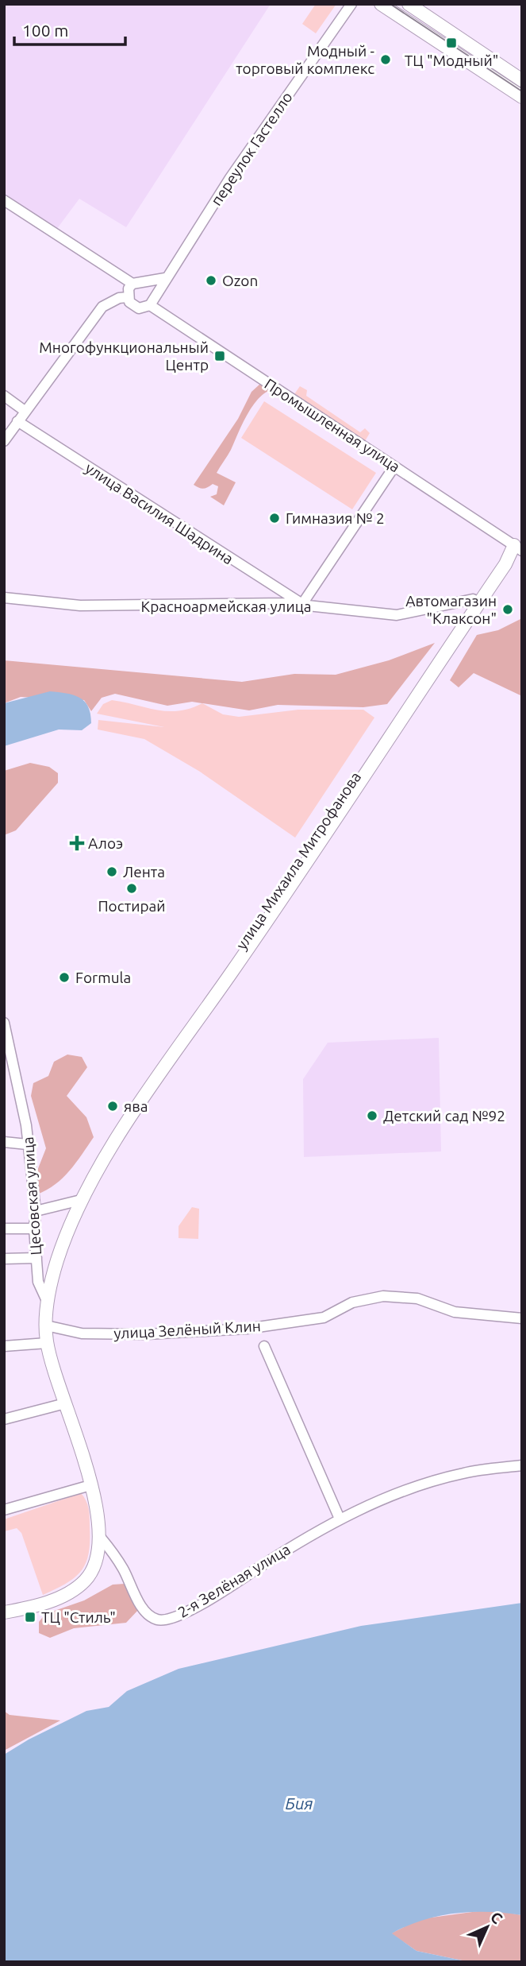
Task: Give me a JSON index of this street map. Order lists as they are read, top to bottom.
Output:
{
  "streets": {
    "main road": ["улица Михаила Митрофанова"],
    "street": [
      "переулок Гастелло",
      "Промышленная улица",
      "улица Василия Шадрина",
      "Красноармейская улица",
      "Цесовская улица",
      "улица Зелёный Клин",
      "2-я Зелёная улица"
    ]
  },
  "crossings": [
    ["переулок Гастелло", "Промышленная улица"],
    ["Промышленная улица", "улица Михаила Митрофанова"],
    ["улица Василия Шадрина", "Красноармейская улица"],
    ["Красноармейская улица", "улица Михаила Митрофанова"],
    ["улица Михаила Митрофанова", "Цесовская улица"],
    ["улица Михаила Митрофанова", "улица Зелёный Клин"],
    ["улица Михаила Митрофанова", "2-я Зелёная улица"]
  ],
  "water": ["Бия"],
  "places": {
    "transit": ["ТЦ \"Модный\"", "Многофункциональный Центр", "ТЦ \"Стиль\""],
    "other": [
      "Модный - торговый комплекс",
      "Ozon",
      "Гимназия № 2",
      "Автомагазин \"Клаксон\"",
      "Лента",
      "Постирай",
      "Formula",
      "ява",
      "Детский сад №92"
    ],
    "health": ["Алоэ"]
  },
  "scale_bar": "100 m",
  "north": "top right"
}
